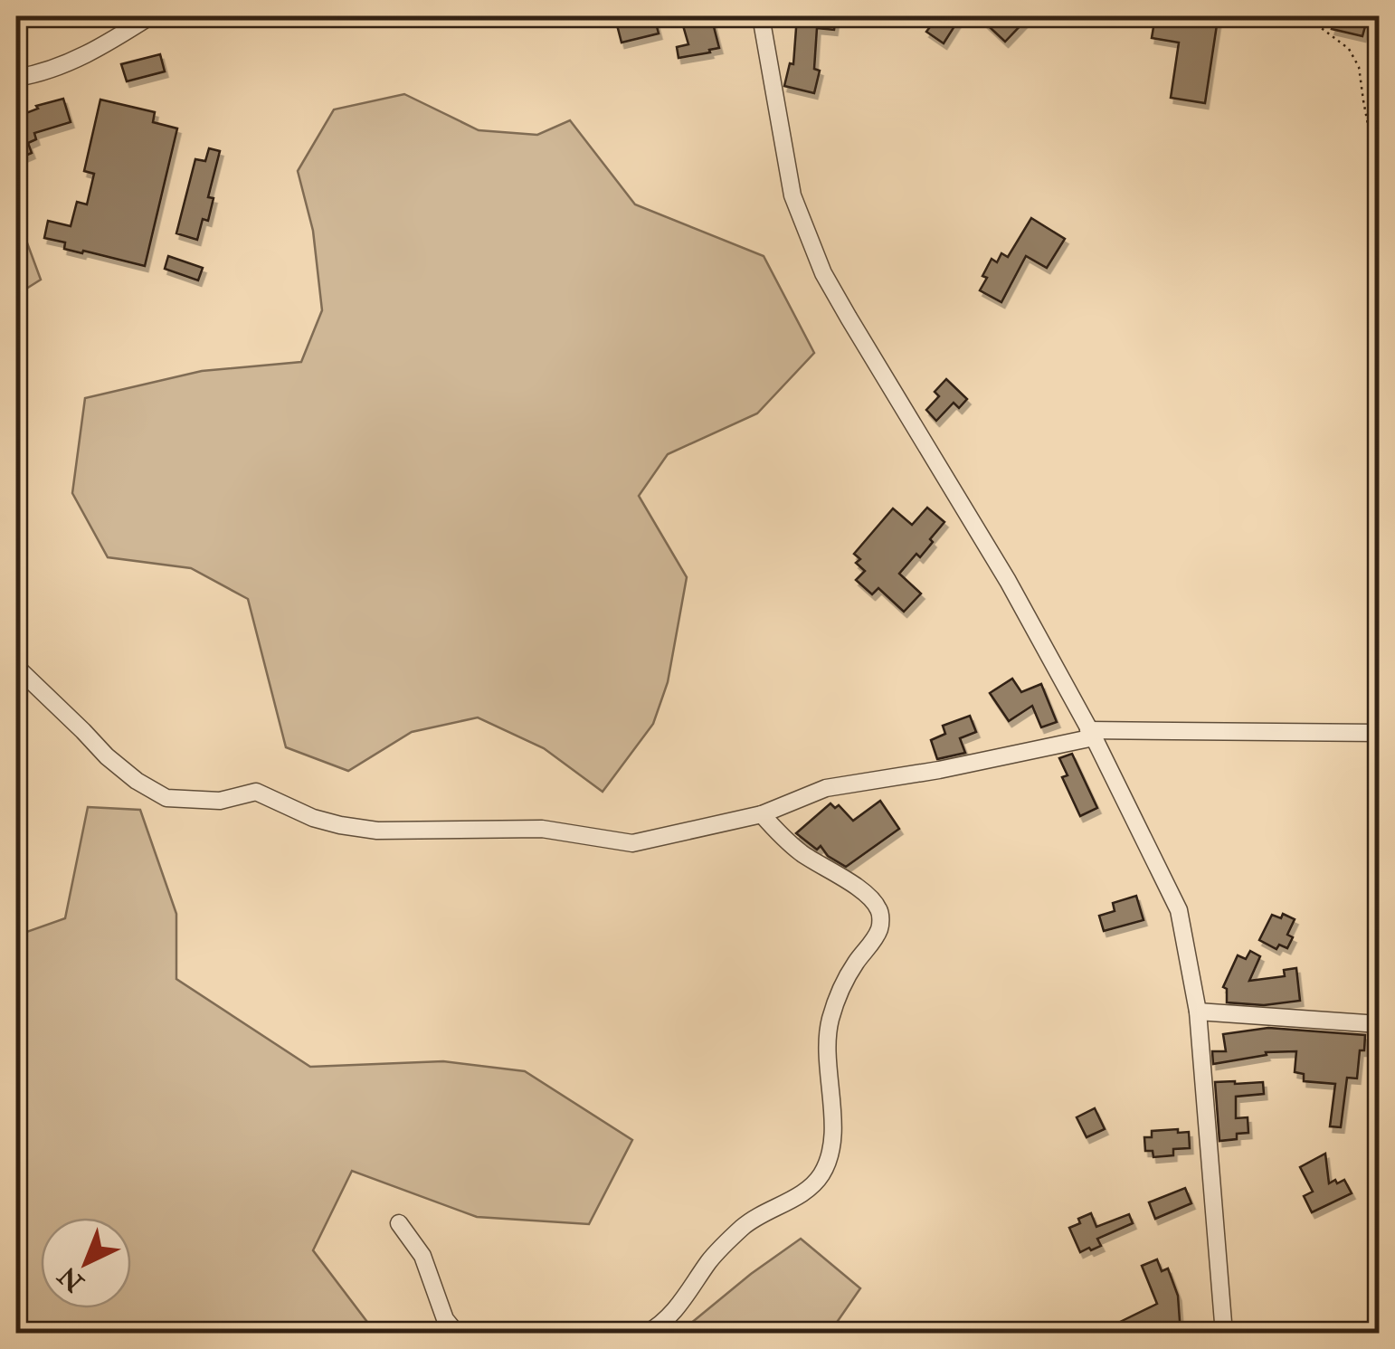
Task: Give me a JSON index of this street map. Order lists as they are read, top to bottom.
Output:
{
  "north": "bottom left"
}
